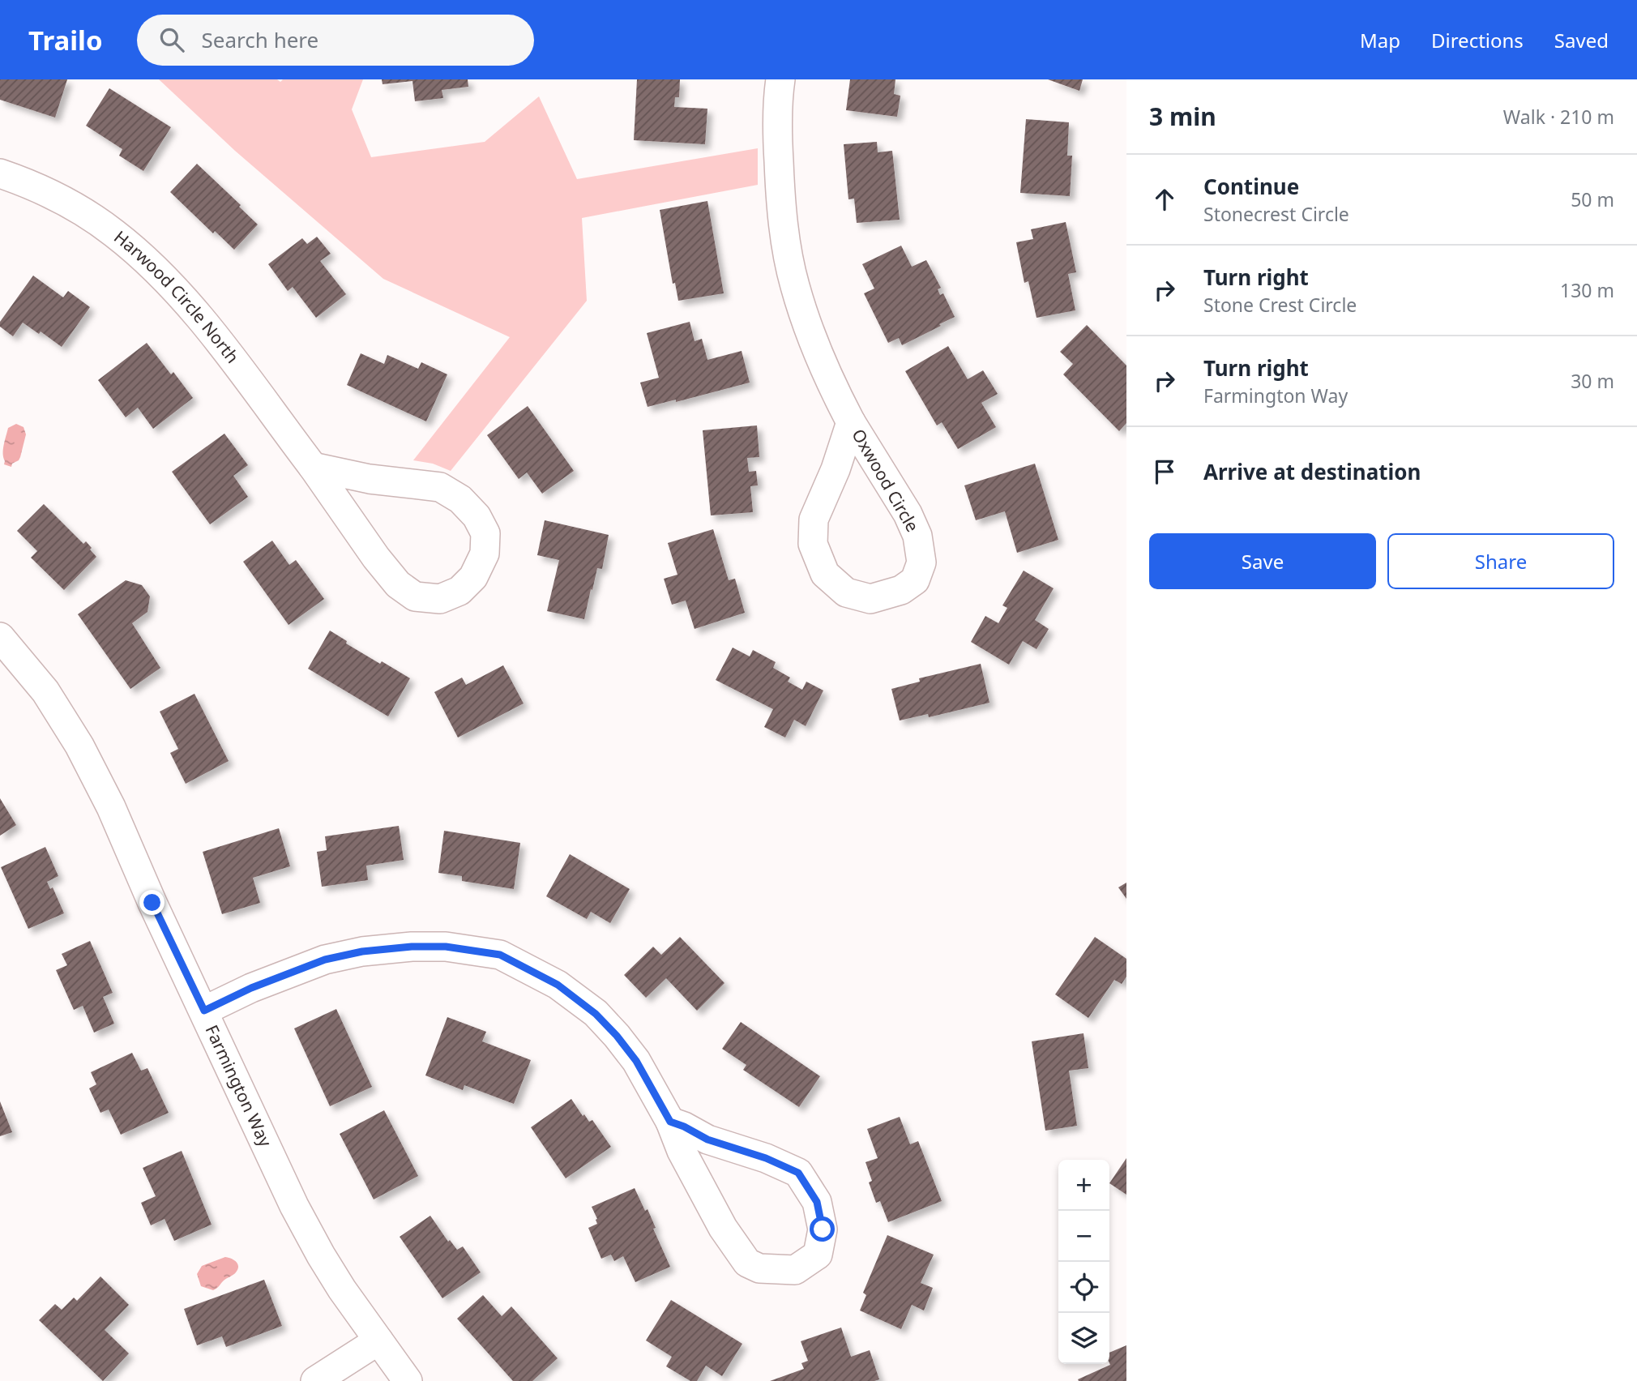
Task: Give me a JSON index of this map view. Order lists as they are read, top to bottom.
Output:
{
  "streets": {
    "street": ["Harwood Circle North", "Oxwood Circle", "Farmington Way"]
  },
  "page": {
    "header": "Trailo",
    "search": "Search here",
    "nav": ["Map", "Directions", "Saved"],
    "heading": ["3 min", "Walk · 210 m"],
    "list": [
      ["Continue", "Stonecrest Circle", "50 m"],
      ["Turn right", "Stone Crest Circle", "130 m"],
      ["Turn right", "Farmington Way", "30 m"],
      "Arrive at destination"
    ],
    "buttons": ["Save", "Share"],
    "map_buttons": ["+", "−"]
  }
}
